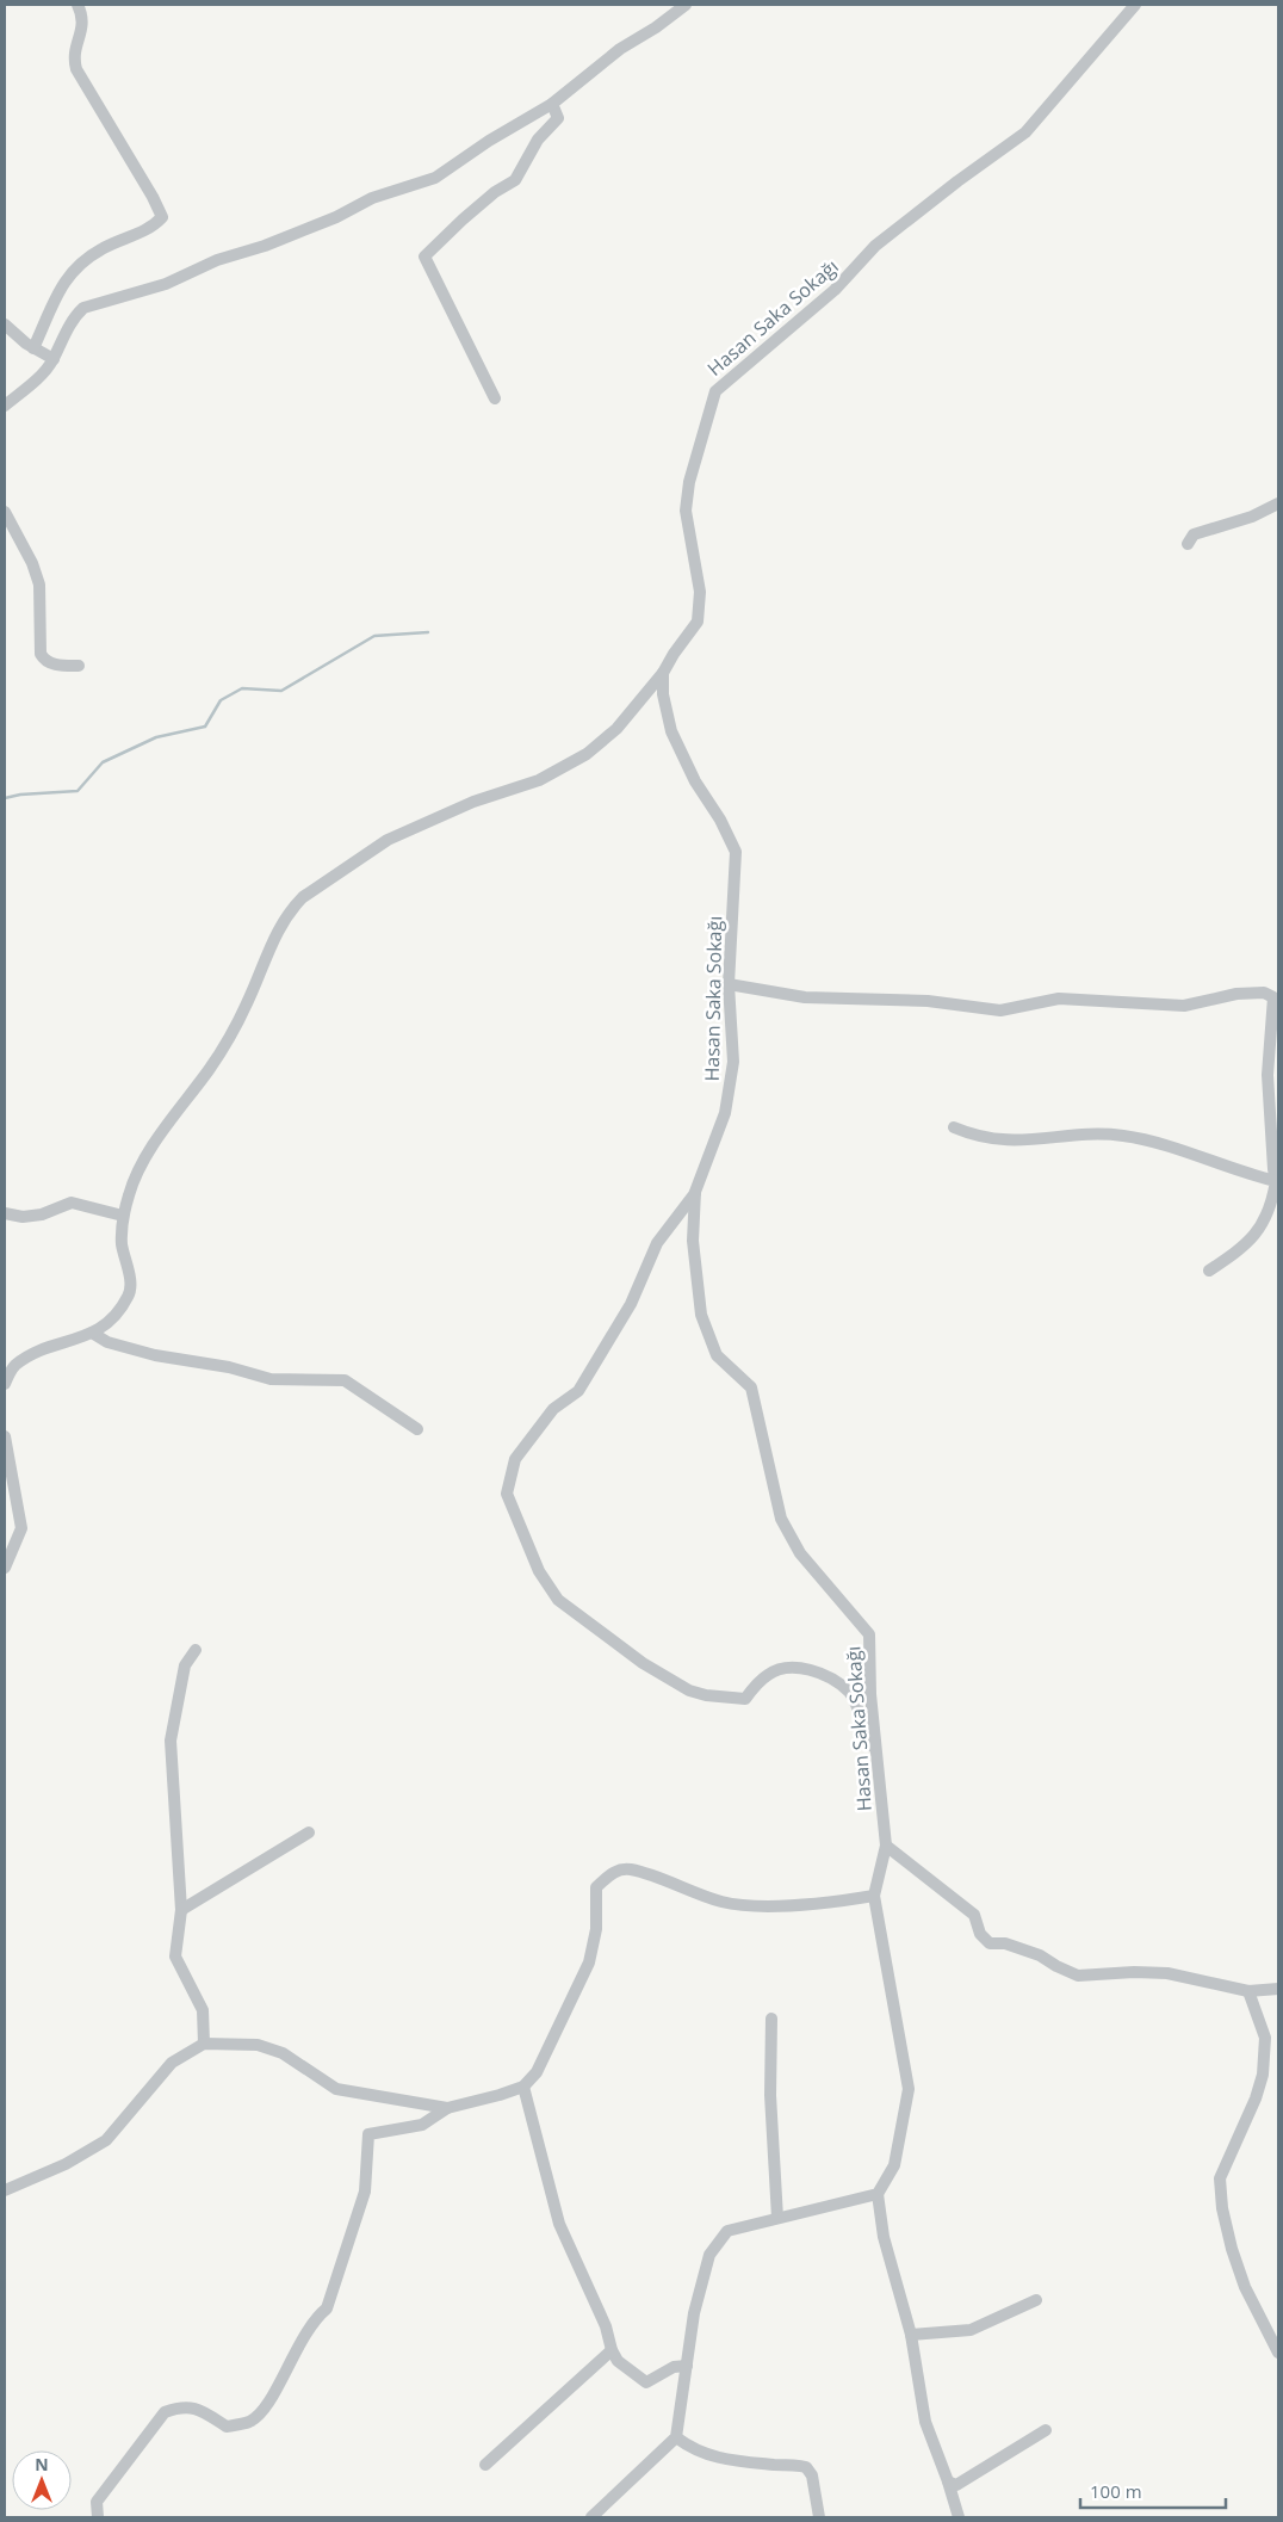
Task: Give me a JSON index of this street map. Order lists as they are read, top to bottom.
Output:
{
  "streets": {
    "street": ["Hasan Saka Sokağı"]
  },
  "scale_bar": "100 m",
  "north": "top"
}
